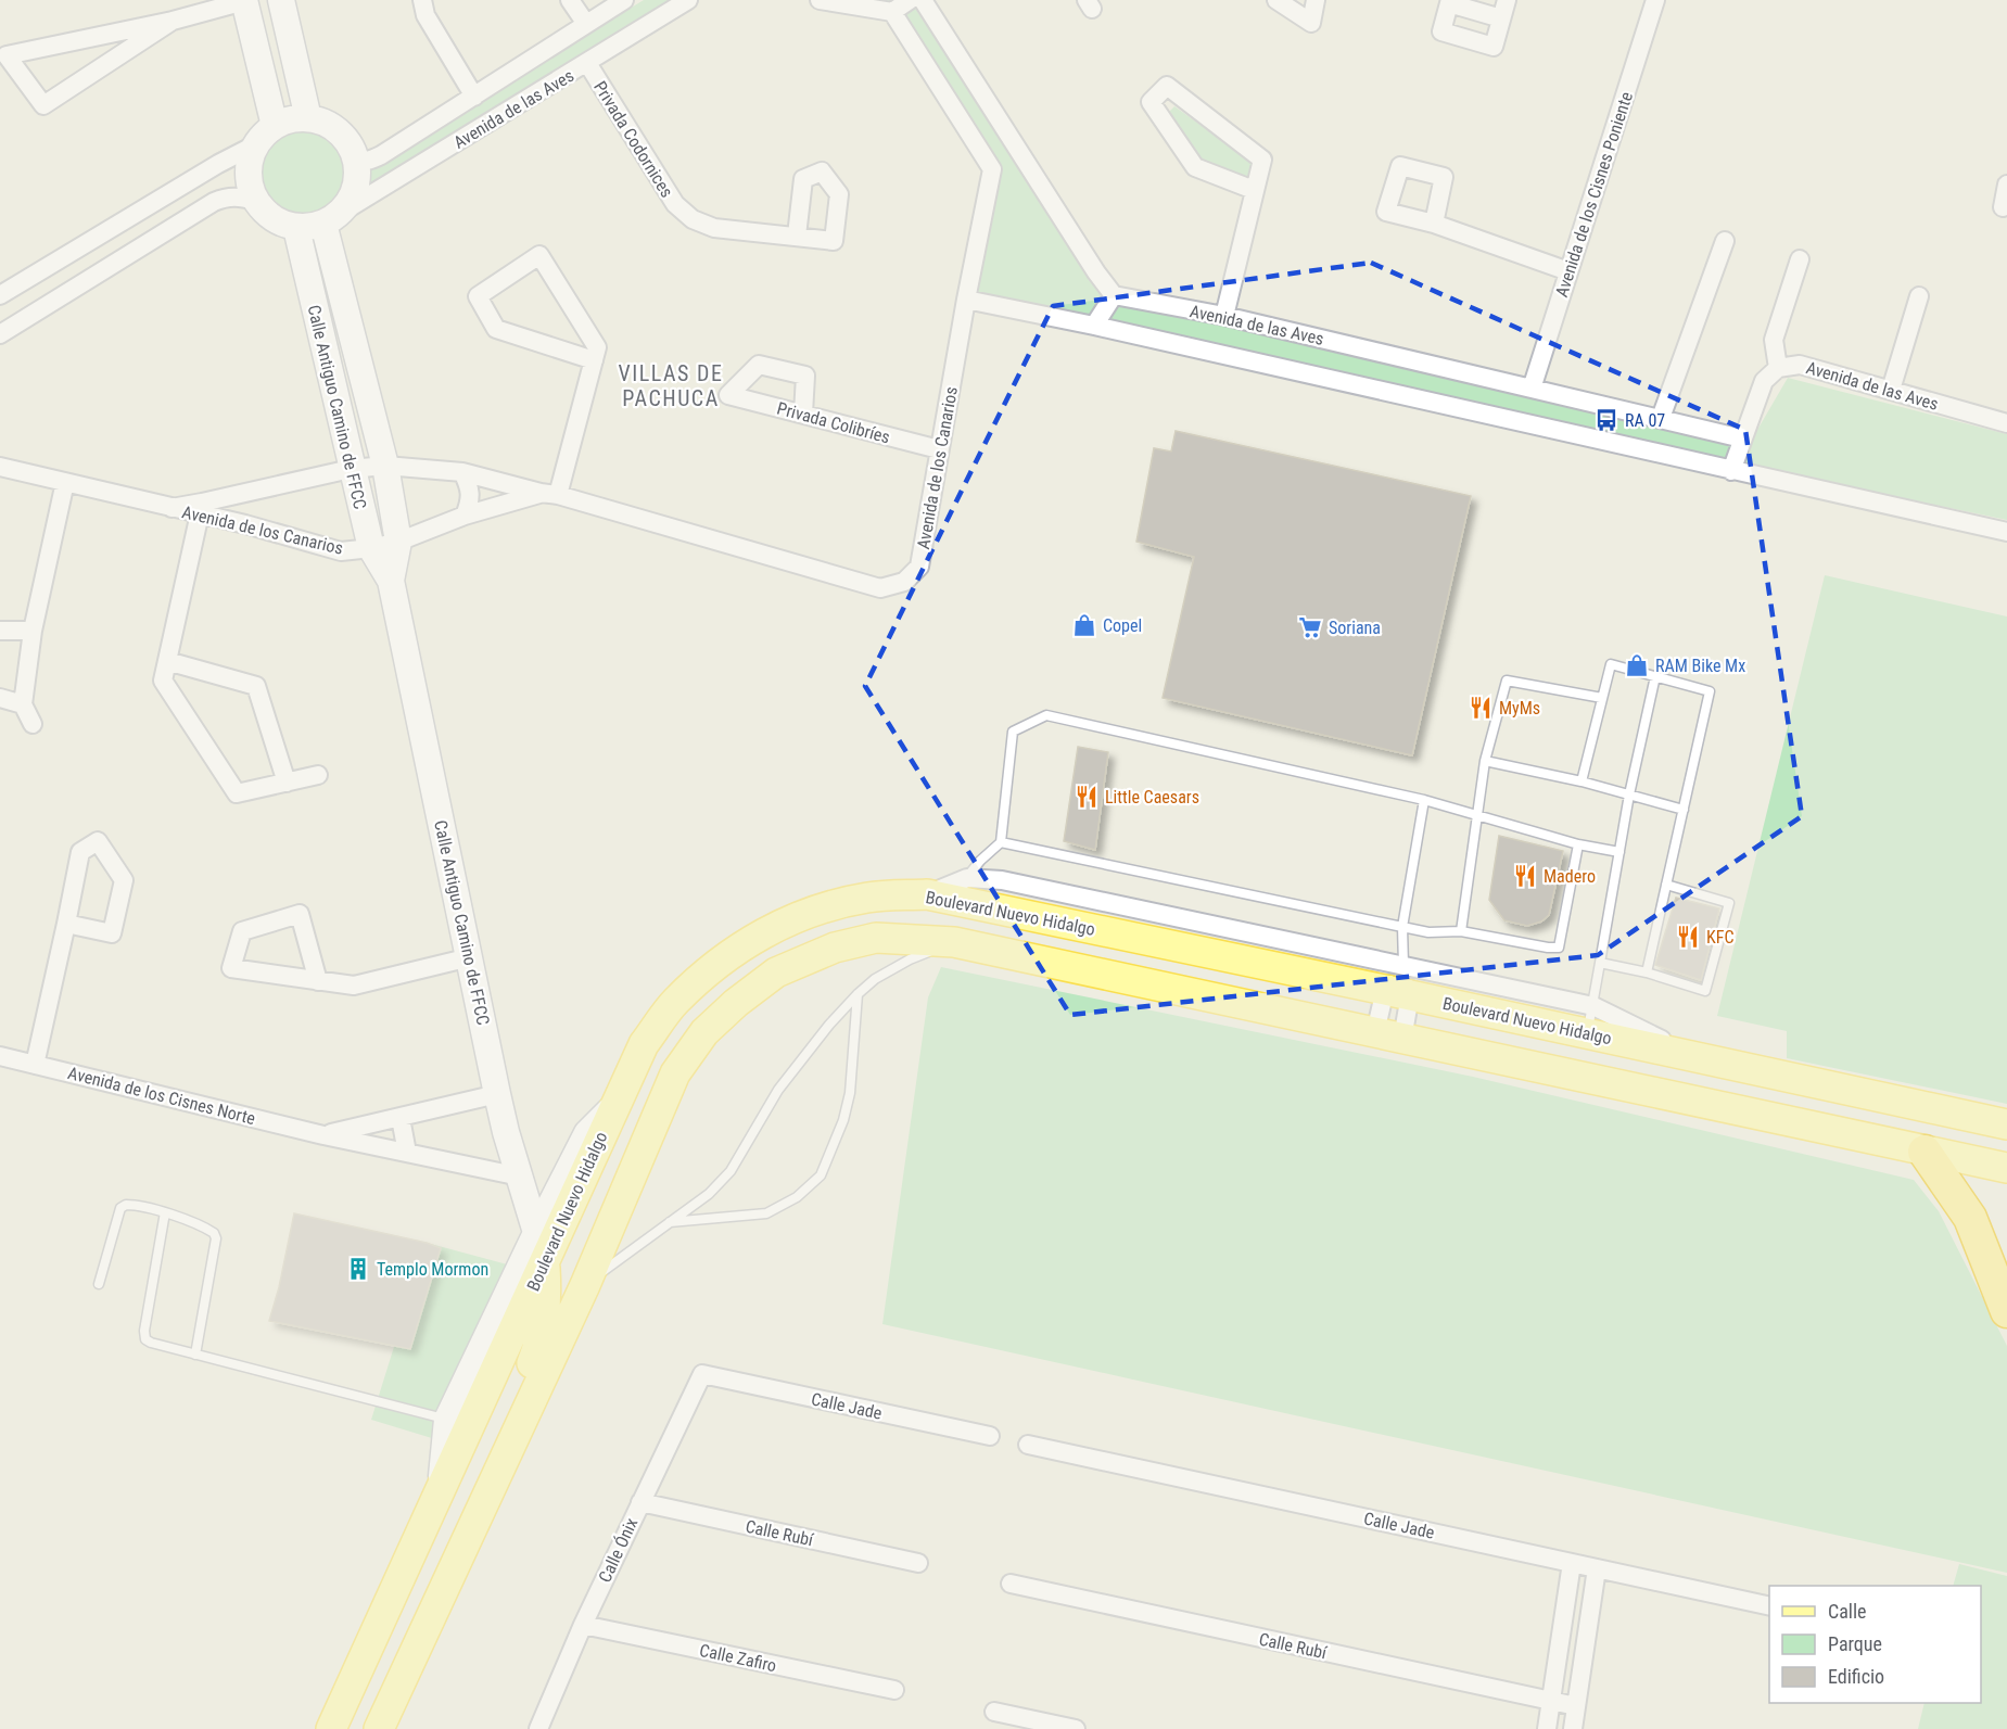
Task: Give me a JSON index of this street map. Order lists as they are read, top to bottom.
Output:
{
  "streets": {
    "main road": ["Calle Antiguo Camino de FFCC", "Boulevard Nuevo Hidalgo"],
    "street": [
      "Avenida de las Aves",
      "Privada Codornices",
      "Avenida de los Cisnes Poniente",
      "Privada Colibríes",
      "Avenida de los Canarios",
      "Avenida de los Cisnes Norte",
      "Calle Jade",
      "Calle Rubí",
      "Calle Ónix",
      "Calle Zafiro"
    ]
  },
  "crossings": [
    ["Avenida de las Aves", "Privada Codornices"],
    ["Avenida de las Aves", "Avenida de los Cisnes Poniente"],
    ["Avenida de las Aves", "Calle Antiguo Camino de FFCC"],
    ["Avenida de las Aves", "Avenida de los Canarios"],
    ["Calle Antiguo Camino de FFCC", "Avenida de los Canarios"],
    ["Calle Antiguo Camino de FFCC", "Boulevard Nuevo Hidalgo"],
    ["Calle Antiguo Camino de FFCC", "Avenida de los Cisnes Norte"],
    ["Privada Colibríes", "Avenida de los Canarios"],
    ["Calle Jade", "Calle Ónix"],
    ["Calle Rubí", "Calle Ónix"],
    ["Calle Ónix", "Calle Zafiro"]
  ],
  "districts": ["VILLAS DE PACHUCA"],
  "places": {
    "bus stop": ["RA 07"],
    "shop": ["Copel", "RAM Bike Mx"],
    "supermarket": ["Soriana"],
    "restaurant": [
      "MyMs",
      "Little Caesars",
      "Madero",
      "KFC"
    ],
    "building": ["Templo Mormon"]
  },
  "legend": ["Calle", "Parque", "Edificio"]
}
